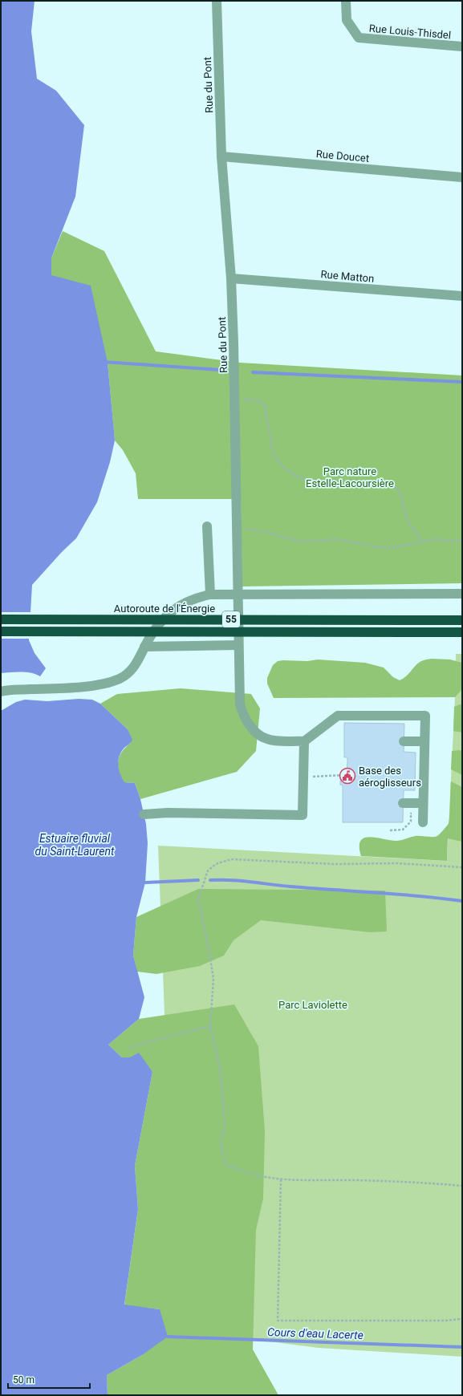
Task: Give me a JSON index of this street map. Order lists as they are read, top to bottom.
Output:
{
  "streets": {
    "highway": ["Autoroute de l'Énergie", "55"],
    "street": [
      "Rue Louis-Thisdel",
      "Rue du Pont",
      "Rue Doucet",
      "Rue Matton"
    ]
  },
  "crossings": [
    ["Rue du Pont", "Rue Doucet"],
    ["Rue du Pont", "Rue Matton"]
  ],
  "water": ["Estuaire fluvial du Saint-Laurent", "Cours d'eau Lacerte"],
  "parks": ["Parc nature Estelle-Lacoursière", "Parc Laviolette"],
  "places": {
    "public building": ["Base des aéroglisseurs"]
  },
  "scale_bar": "50 m"
}
